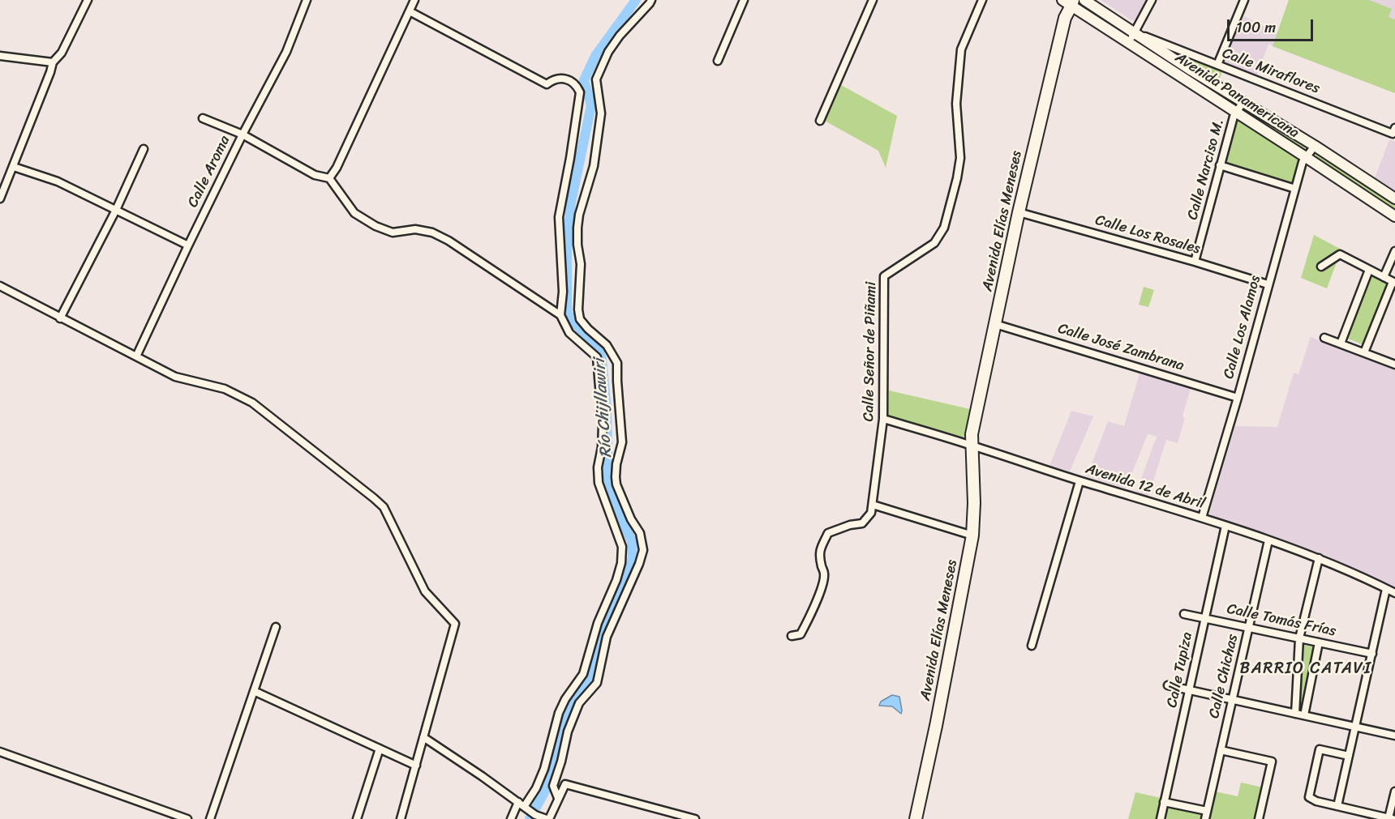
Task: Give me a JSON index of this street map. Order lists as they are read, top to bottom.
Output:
{
  "streets": {
    "main road": ["Avenida Panamericana", "Avenida Elías Meneses"],
    "street": [
      "Calle Miraflores",
      "Calle Narciso M.",
      "Calle Aroma",
      "Calle Los Rosales",
      "Calle Los Alamos",
      "Calle José Zambrana",
      "Calle Señor de Piñami",
      "Avenida 12 de Abril",
      "Calle Tomás Frías",
      "Calle Tupiza",
      "Calle Chichas"
    ]
  },
  "crossings": [
    ["Calle Miraflores", "Avenida Panamericana"],
    ["Avenida Panamericana", "Calle Narciso M."],
    ["Avenida Panamericana", "Avenida Elías Meneses"],
    ["Avenida Panamericana", "Calle Los Alamos"],
    ["Calle Narciso M.", "Calle Los Rosales"],
    ["Avenida Elías Meneses", "Calle Los Rosales"],
    ["Avenida Elías Meneses", "Calle José Zambrana"],
    ["Avenida Elías Meneses", "Avenida 12 de Abril"],
    ["Calle Los Rosales", "Calle Los Alamos"],
    ["Calle Los Alamos", "Calle José Zambrana"],
    ["Calle Los Alamos", "Avenida 12 de Abril"],
    ["Calle Señor de Piñami", "Avenida 12 de Abril"],
    ["Avenida 12 de Abril", "Calle Tupiza"],
    ["Avenida 12 de Abril", "Calle Chichas"],
    ["Calle Tomás Frías", "Calle Tupiza"],
    ["Calle Tomás Frías", "Calle Chichas"]
  ],
  "districts": ["BARRIO CATAVI"],
  "water": ["Río Chijllawiri"],
  "scale_bar": "100 m"
}
